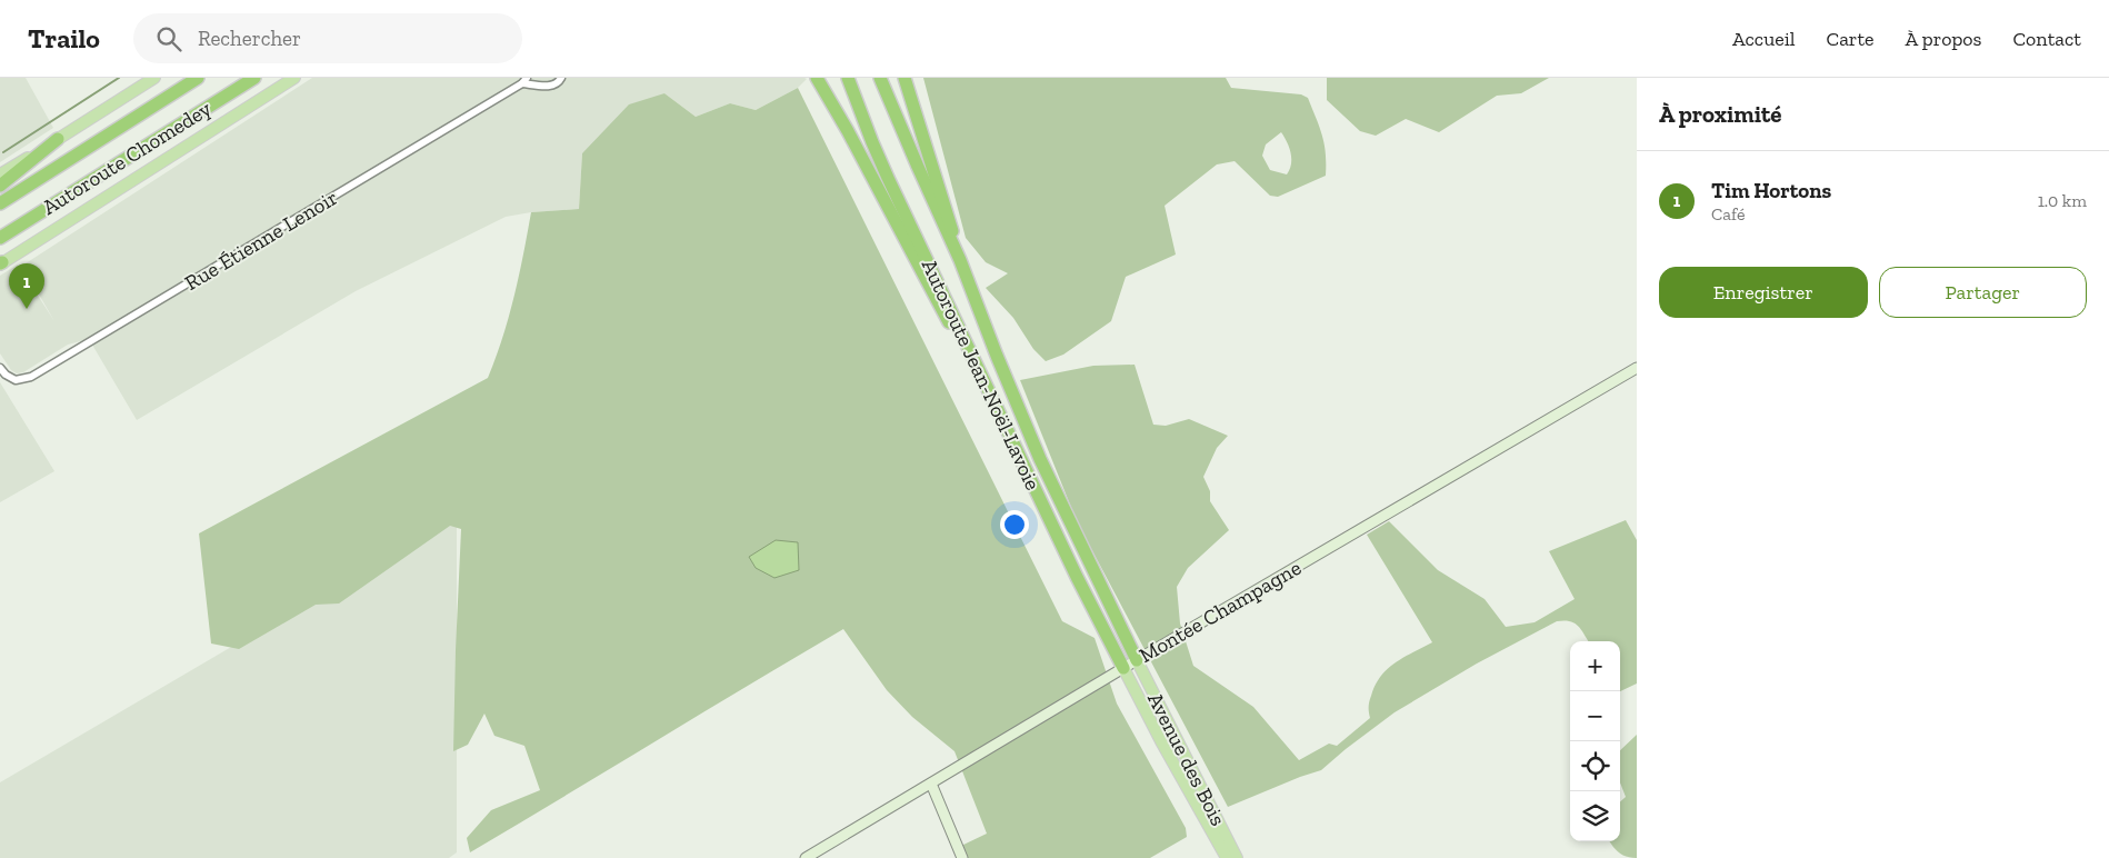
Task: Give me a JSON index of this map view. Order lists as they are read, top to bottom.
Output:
{
  "streets": {
    "highway": ["Autoroute Chomedey", "Autoroute Jean-Noël-Lavoie"],
    "main road": ["Avenue des Bois"],
    "street": ["Rue Étienne Lenoir", "Montée Champagne"]
  },
  "crossings": [
    ["Autoroute Jean-Noël-Lavoie", "Montée Champagne"],
    ["Autoroute Jean-Noël-Lavoie", "Avenue des Bois"],
    ["Montée Champagne", "Avenue des Bois"]
  ],
  "page": {
    "header": "Trailo",
    "search": "Rechercher",
    "nav": [
      "Accueil",
      "Carte",
      "À propos",
      "Contact"
    ],
    "heading": "À proximité",
    "list": [
      {
        "mark": "1",
        "name": "Tim Hortons",
        "note": "Café",
        "value": "1.0 km"
      }
    ],
    "buttons": ["Enregistrer", "Partager"],
    "pins": "1",
    "map_buttons": ["+", "−"]
  }
}
